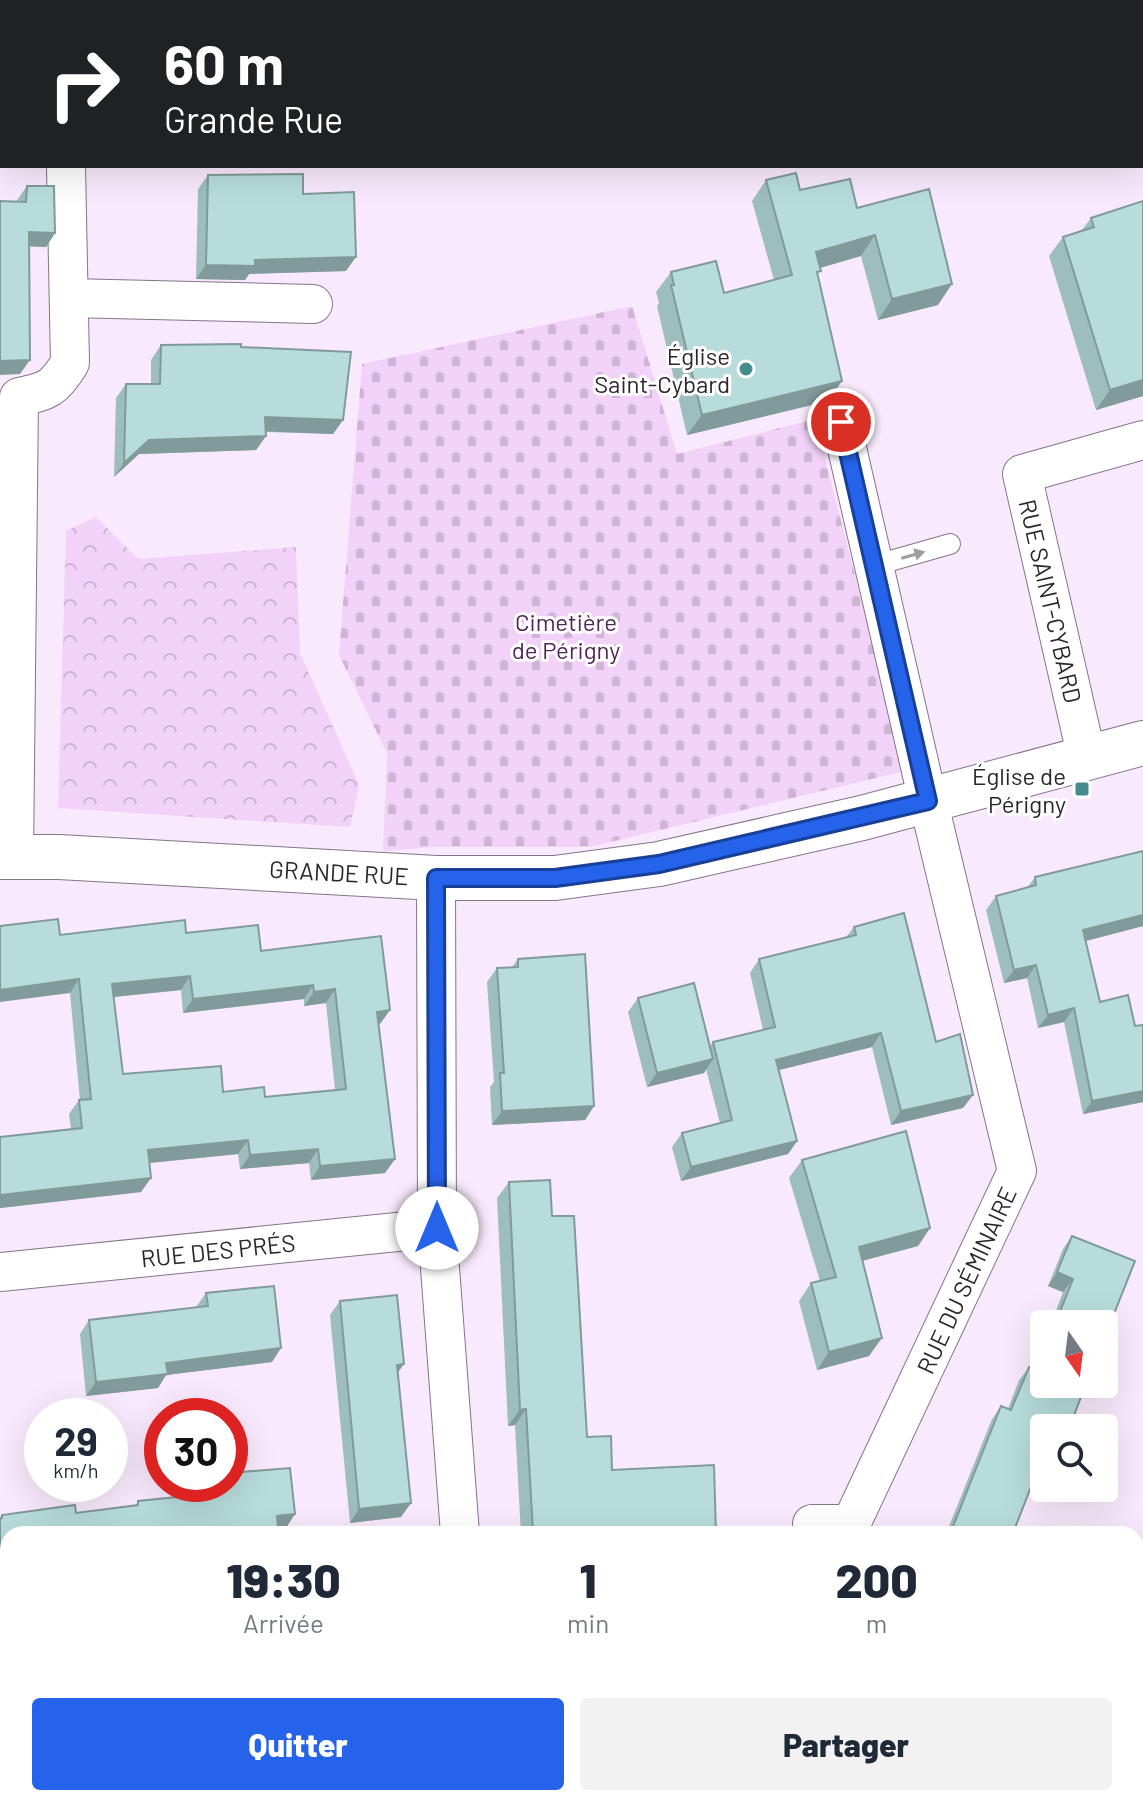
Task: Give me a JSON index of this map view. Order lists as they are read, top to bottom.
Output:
{
  "streets": {
    "street": [
      "RUE SAINT-CYBARD",
      "GRANDE RUE",
      "RUE DES PRÉS",
      "RUE DU SÉMINAIRE"
    ]
  },
  "crossings": [
    ["RUE SAINT-CYBARD", "GRANDE RUE"],
    ["GRANDE RUE", "RUE DU SÉMINAIRE"]
  ],
  "parks": ["Cimetière de Périgny"],
  "places": {
    "other": ["Église Saint-Cybard"],
    "transit": ["Église de Périgny"]
  },
  "north": "bottom",
  "page": {
    "turn": ["60 m", "Grande Rue"],
    "speed": "29 km/h",
    "limit": "30",
    "eta": [
      "19:30",
      "Arrivée",
      "1",
      "min",
      "200",
      "m"
    ],
    "buttons": ["Quitter", "Partager"]
  }
}
